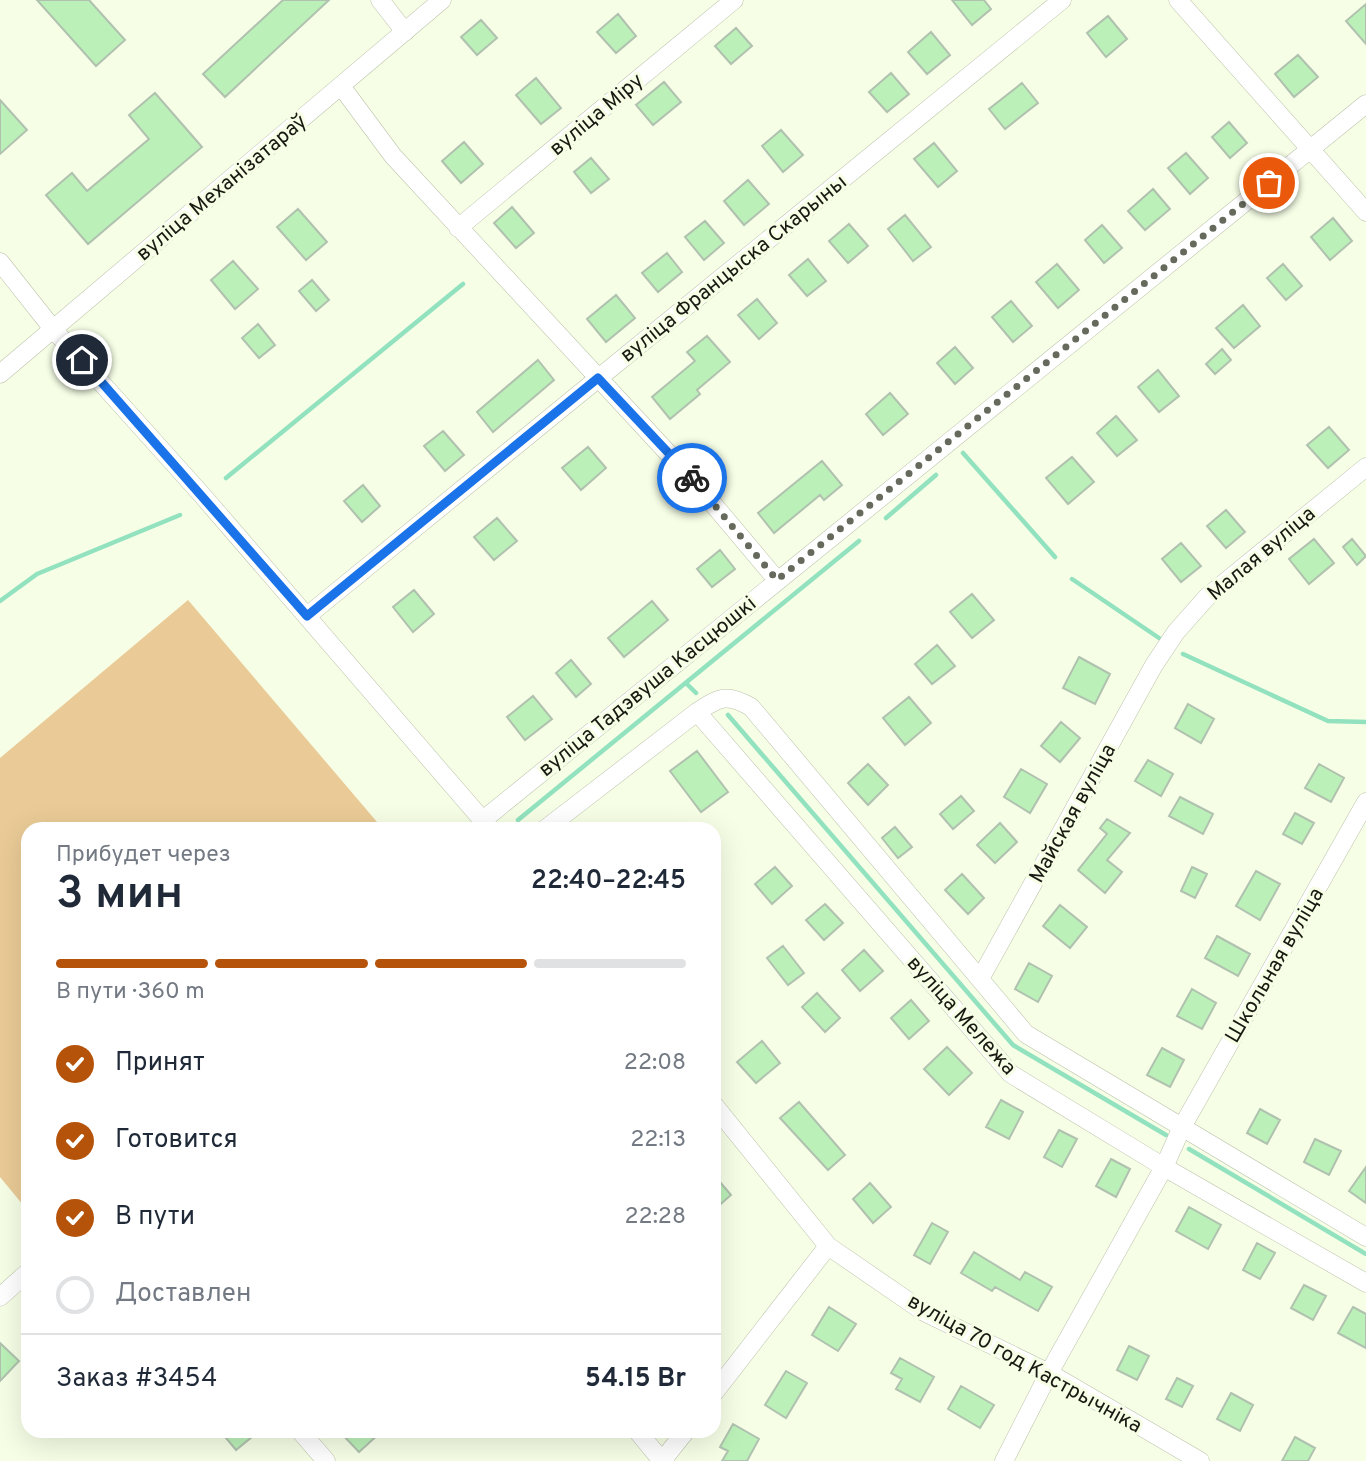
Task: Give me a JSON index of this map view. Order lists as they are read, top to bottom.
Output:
{
  "streets": {
    "street": [
      "вуліца Міру",
      "вуліца Механізатараў",
      "вуліца Францыска Скарыны",
      "Малая вуліца",
      "вуліца Тадэвуша Касцюшкі",
      "Майская вуліца",
      "Школьная вуліца",
      "вуліца Мележа",
      "вуліца 70 год Кастрычніка"
    ]
  },
  "crossings": [
    ["Малая вуліца", "Майская вуліца"],
    ["Школьная вуліца", "вуліца Мележа"],
    ["Школьная вуліца", "вуліца 70 год Кастрычніка"]
  ],
  "page": {
    "heading": ["3 мин", "Прибудет через", "22:40–22:45"],
    "panel": ["Заказ #3454", "54.15 Br"],
    "bar": "В пути · 360 m",
    "list": [
      ["Принят", "22:08"],
      ["Готовится", "22:13"],
      ["В пути", "22:28"],
      "Доставлен"
    ]
  }
}
